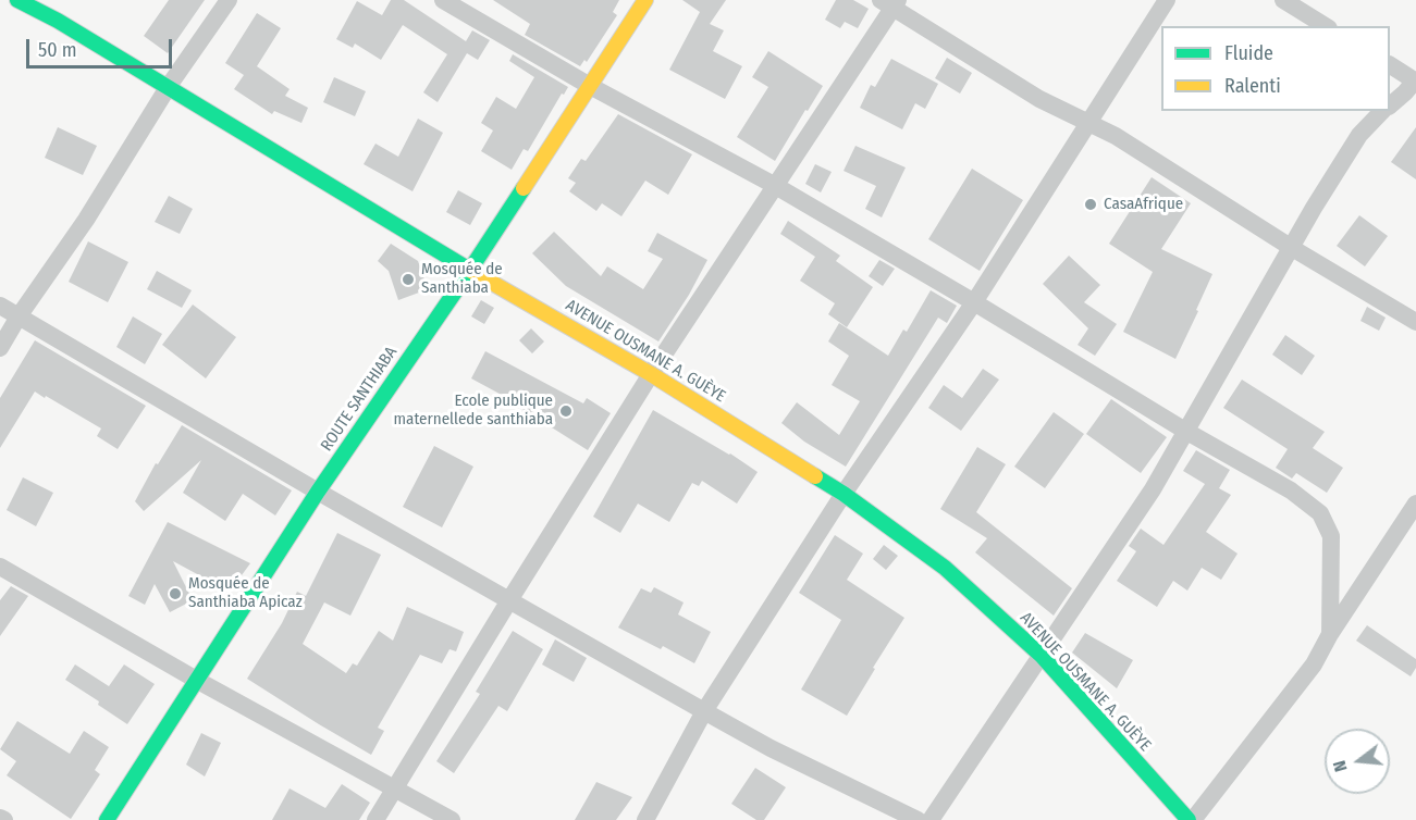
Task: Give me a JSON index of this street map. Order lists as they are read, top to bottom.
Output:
{
  "streets": {
    "street": ["AVENUE OUSMANE A. GUÈYE", "ROUTE SANTHIABA"]
  },
  "crossings": [
    ["AVENUE OUSMANE A. GUÈYE", "ROUTE SANTHIABA"]
  ],
  "places": [
    "CasaAfrique",
    "Mosquée de Santhiaba",
    "Ecole publique maternellede santhiaba",
    "Mosquée de Santhiaba Apicaz"
  ],
  "legend": ["Fluide", "Ralenti"],
  "scale_bar": "50 m",
  "north": "left"
}
